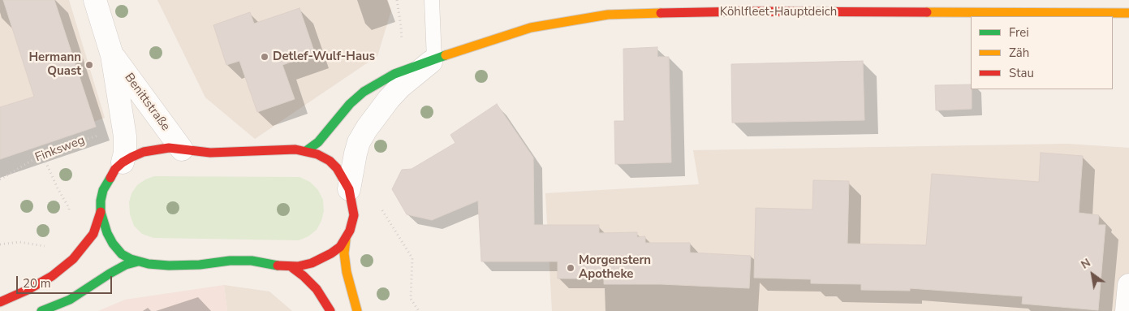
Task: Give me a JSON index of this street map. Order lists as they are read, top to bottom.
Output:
{
  "streets": {
    "street": ["Köhlfleet-Hauptdeich", "Benittstraße"],
    "path": ["Finksweg"]
  },
  "crossings": [
    ["Benittstraße", "Finksweg"]
  ],
  "places": ["Detlef-Wulf-Haus", "Hermann Quast", "Morgenstern Apotheke"],
  "legend": ["Frei", "Zäh", "Stau"],
  "scale_bar": "20 m",
  "north": "top left"
}
